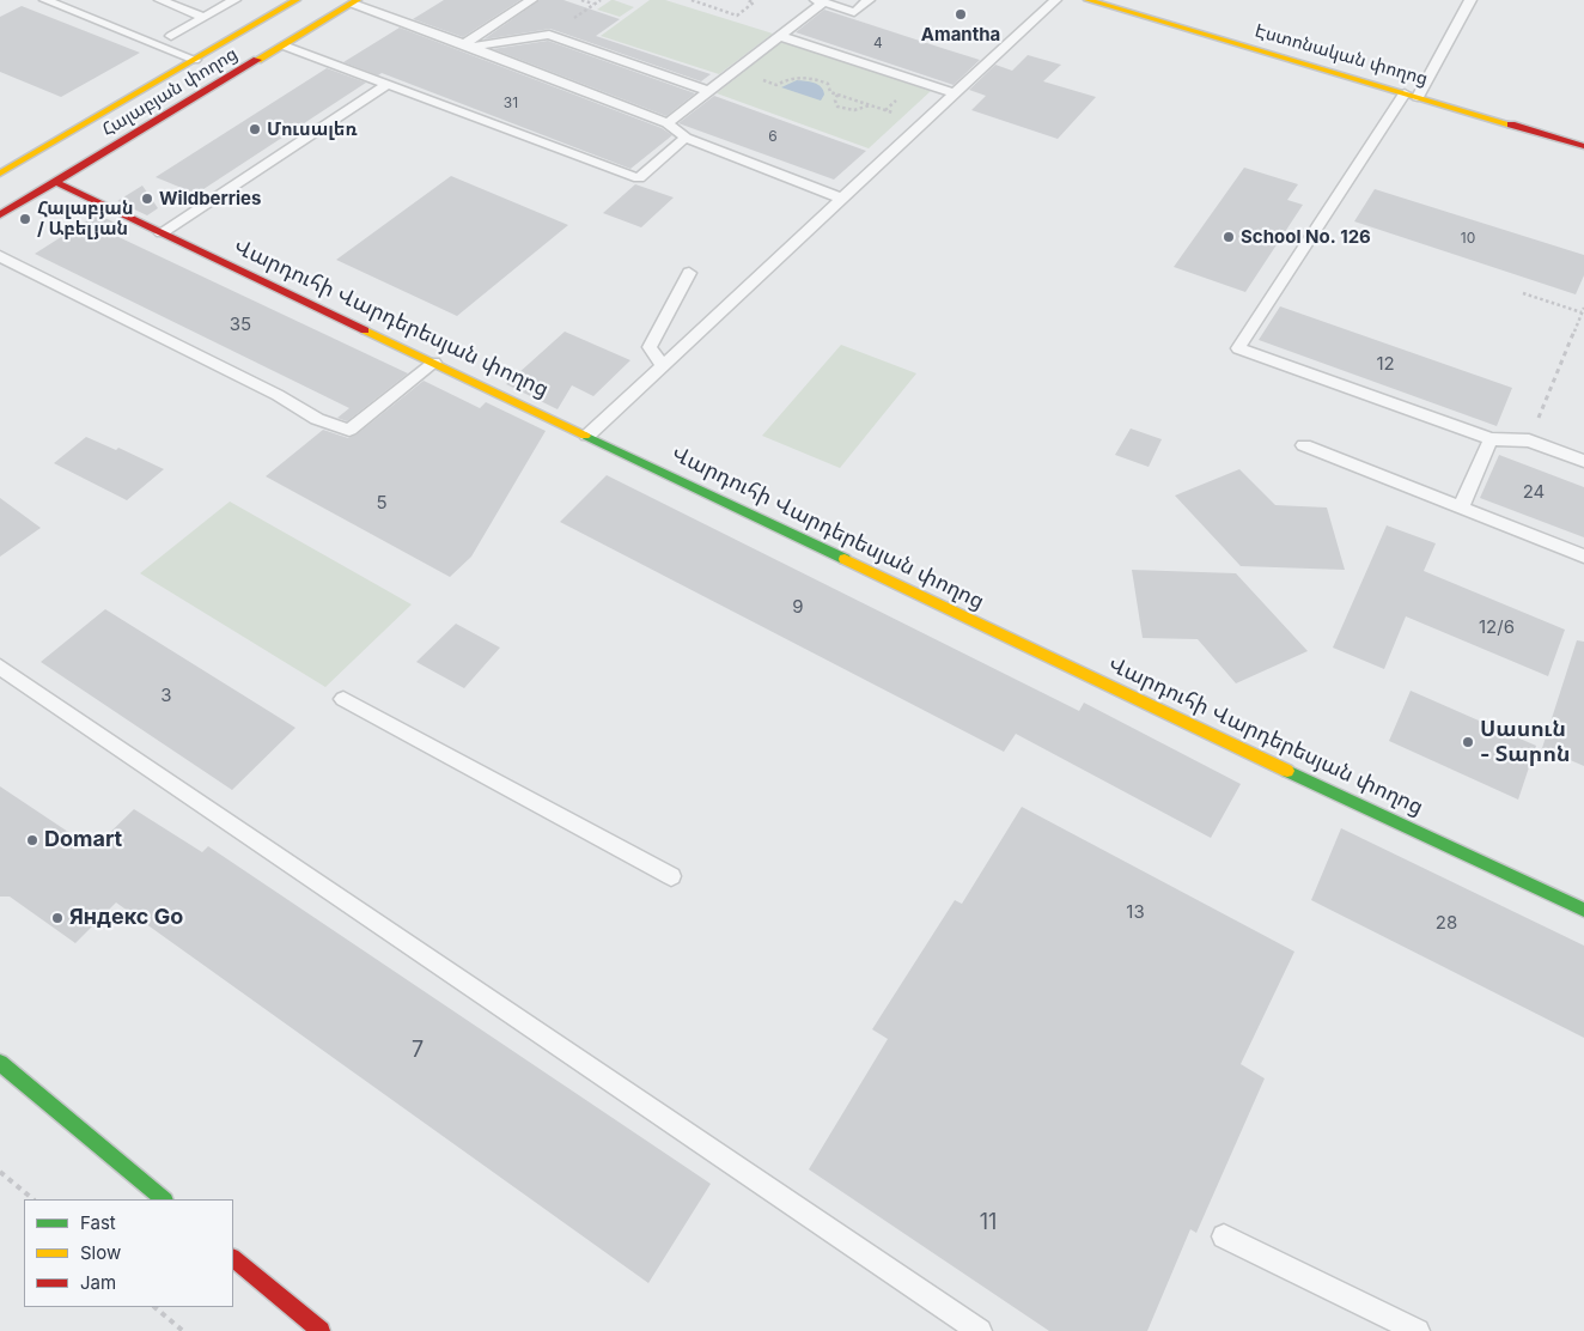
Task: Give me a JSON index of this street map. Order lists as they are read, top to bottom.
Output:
{
  "streets": {
    "street": ["Էստոնական փողոց", "Հալաբյան փողոց", "Վարդուհի Վարդերեսյան փողոց"]
  },
  "crossings": [
    ["Հալաբյան փողոց", "Վարդուհի Վարդերեսյան փողոց"]
  ],
  "places": [
    "Amantha",
    "Մուսալեռ",
    "Wildberries",
    "Հալաբյան / Աբելյան",
    "School No. 126",
    "Սասուն - Տարոն",
    "Domart",
    "Яндекс Go"
  ],
  "house_numbers": [
    "4",
    "31",
    "6",
    "10",
    "35",
    "12",
    "24",
    "5",
    "9",
    "12/6",
    "3",
    "13",
    "28",
    "7",
    "11"
  ],
  "legend": ["Fast", "Slow", "Jam"]
}
